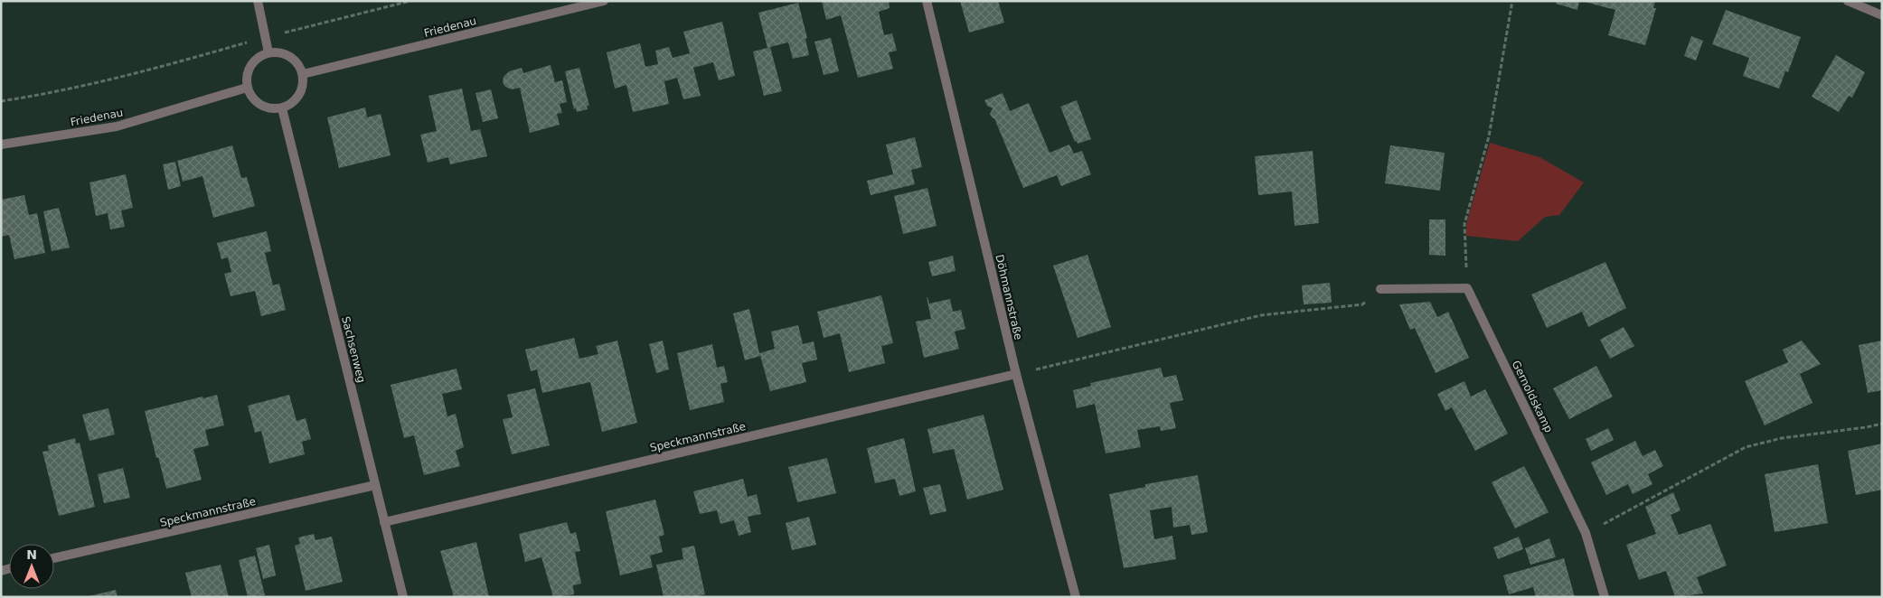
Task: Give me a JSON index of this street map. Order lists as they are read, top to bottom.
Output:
{
  "streets": {
    "street": [
      "Friedenau",
      "Döhmannstraße",
      "Sachsenweg",
      "Gernoldskamp",
      "Speckmannstraße"
    ]
  },
  "crossings": [
    ["Friedenau", "Sachsenweg"],
    ["Döhmannstraße", "Speckmannstraße"],
    ["Sachsenweg", "Speckmannstraße"]
  ],
  "north": "top"
}
